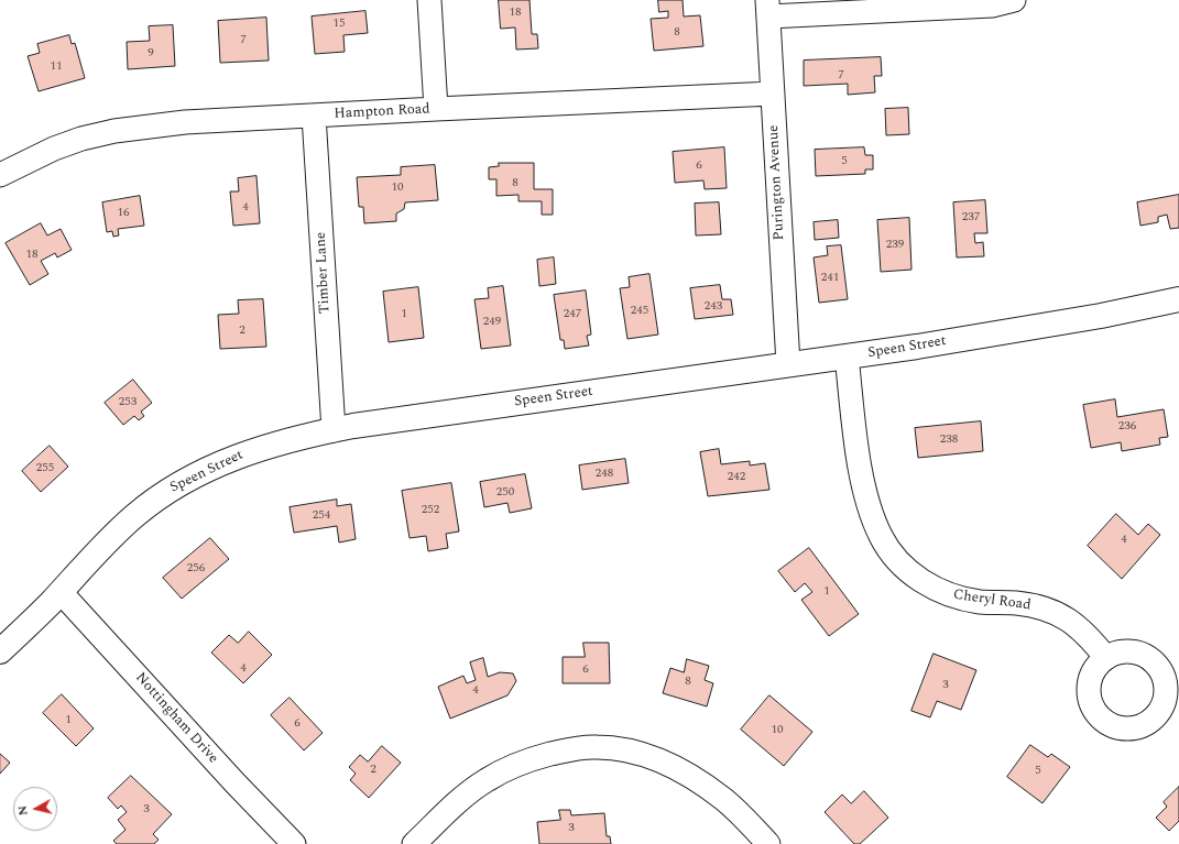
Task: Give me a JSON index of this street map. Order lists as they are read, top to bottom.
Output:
{
  "streets": {
    "street": [
      "Hampton Road",
      "Purington Avenue",
      "Timber Lane",
      "Speen Street",
      "Cheryl Road",
      "Nottingham Drive"
    ]
  },
  "crossings": [
    ["Hampton Road", "Purington Avenue"],
    ["Hampton Road", "Timber Lane"],
    ["Purington Avenue", "Speen Street"],
    ["Timber Lane", "Speen Street"],
    ["Speen Street", "Cheryl Road"],
    ["Speen Street", "Nottingham Drive"]
  ],
  "house_numbers": [
    "18",
    "15",
    "8",
    "7",
    "9",
    "11",
    "7",
    "5",
    "6",
    "8",
    "10",
    "4",
    "16",
    "237",
    "239",
    "18",
    "241",
    "243",
    "245",
    "1",
    "247",
    "249",
    "2",
    "253",
    "236",
    "238",
    "255",
    "248",
    "242",
    "250",
    "252",
    "254",
    "4",
    "256",
    "1",
    "4",
    "6",
    "8",
    "3",
    "4",
    "1",
    "6",
    "10",
    "2",
    "5",
    "3",
    "3"
  ],
  "north": "left"
}
